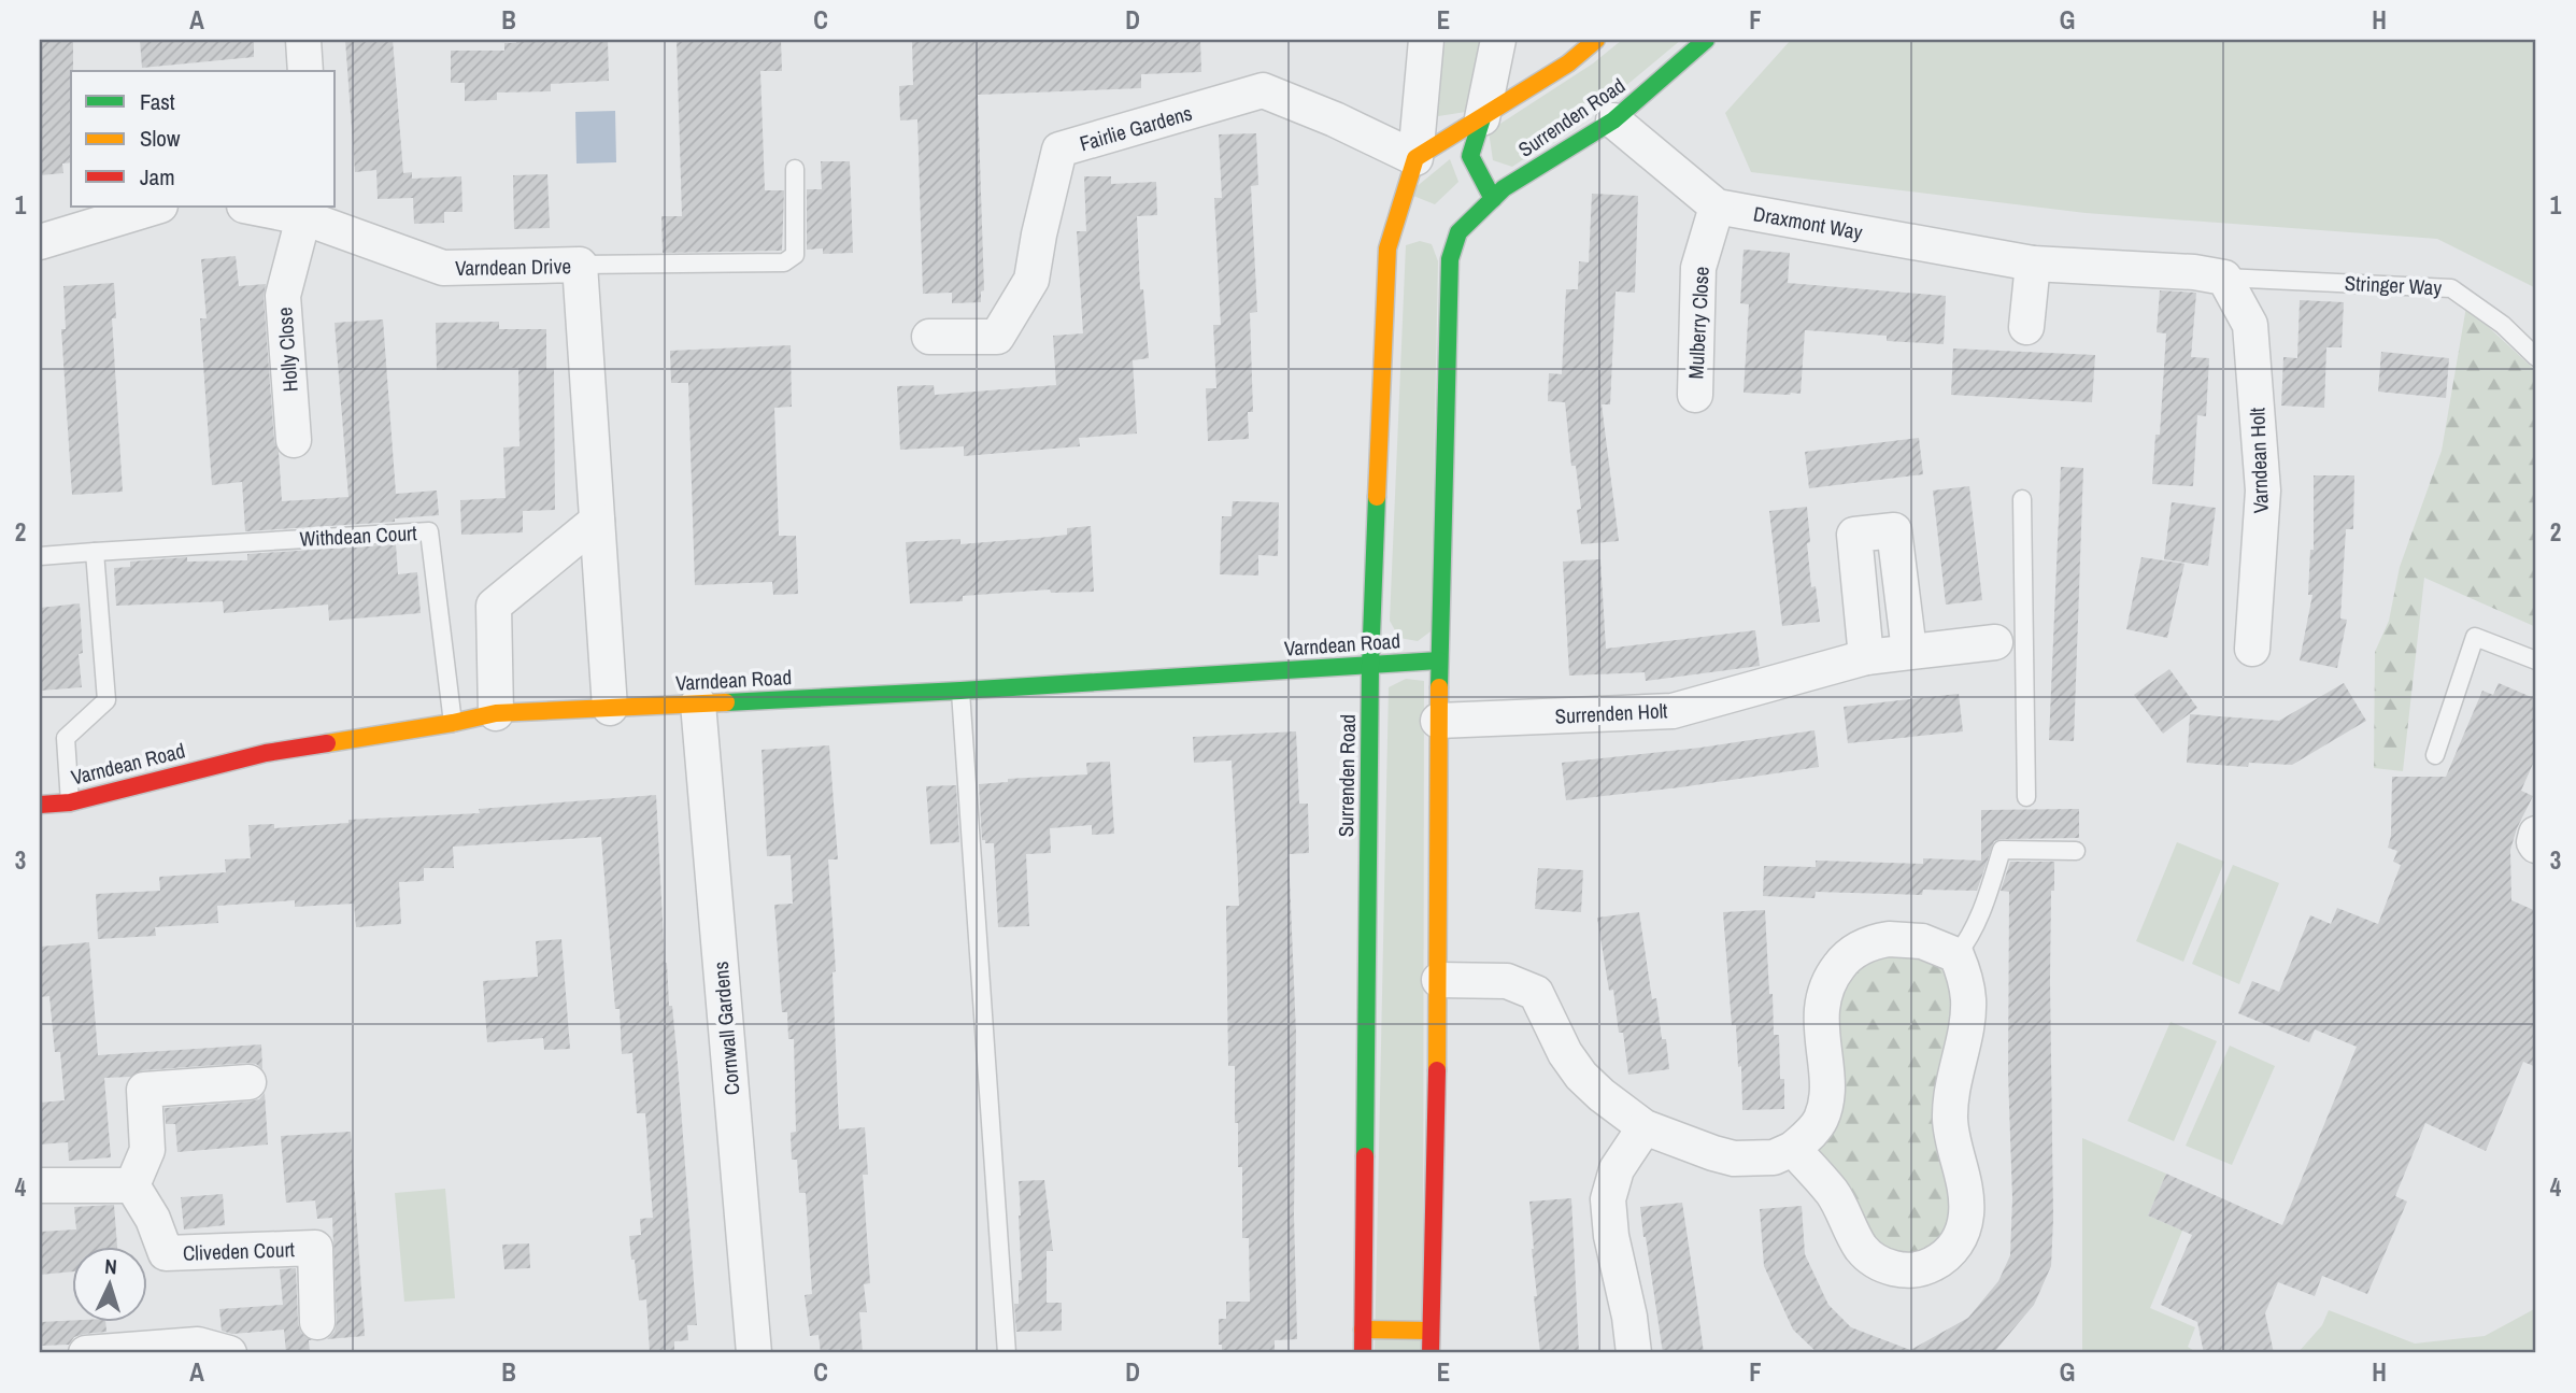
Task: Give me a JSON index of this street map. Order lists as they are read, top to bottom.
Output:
{
  "streets": {
    "street": [
      "Surrenden Road",
      "Fairlie Gardens",
      "Draxmont Way",
      "Varndean Drive",
      "Mulberry Close",
      "Holly Close",
      "Varndean Holt",
      "Varndean Road",
      "Surrenden Holt",
      "Cornwall Gardens",
      "Cliveden Court"
    ],
    "lane": ["Stringer Way", "Withdean Court"]
  },
  "crossings": [
    ["Surrenden Road", "Fairlie Gardens"],
    ["Surrenden Road", "Draxmont Way"],
    ["Surrenden Road", "Varndean Road"],
    ["Surrenden Road", "Surrenden Holt"],
    ["Draxmont Way", "Stringer Way"],
    ["Draxmont Way", "Mulberry Close"],
    ["Draxmont Way", "Varndean Holt"],
    ["Varndean Drive", "Holly Close"],
    ["Varndean Drive", "Varndean Road"],
    ["Stringer Way", "Varndean Holt"],
    ["Withdean Court", "Varndean Road"],
    ["Varndean Road", "Cornwall Gardens"]
  ],
  "legend": ["Fast", "Slow", "Jam"],
  "north": "top",
  "grid": {
    "columns": [
      "A",
      "B",
      "C",
      "D",
      "E",
      "F",
      "G",
      "H"
    ],
    "rows": [
      "1",
      "2",
      "3",
      "4"
    ]
  }
}
